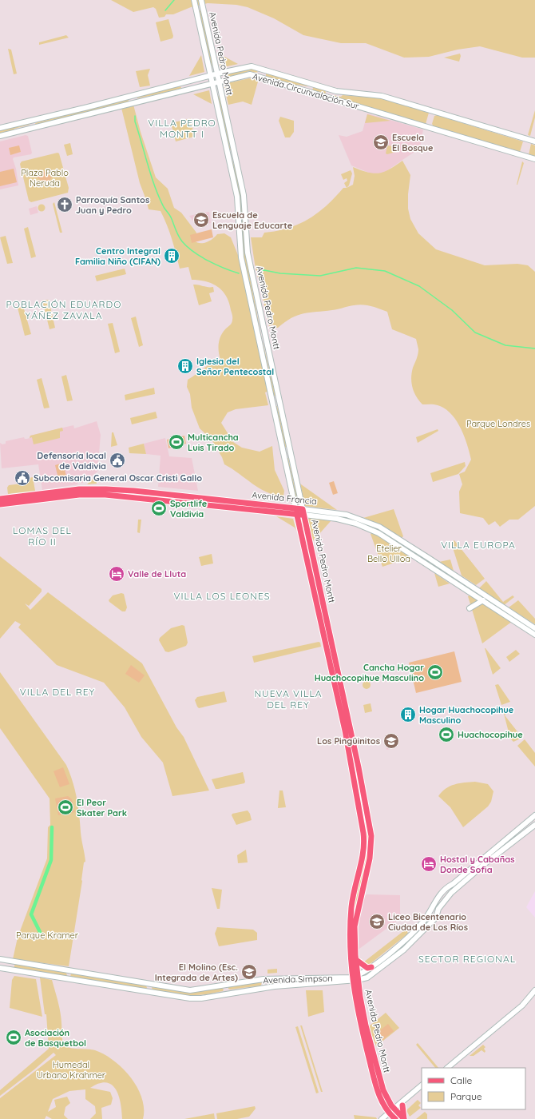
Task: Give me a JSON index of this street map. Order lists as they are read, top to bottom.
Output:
{
  "streets": {
    "main road": [
      "Avenida Pedro Montt",
      "Avenida Circunvalación Sur",
      "Avenida Francia",
      "Avenida Simpson"
    ]
  },
  "crossings": [
    ["Avenida Pedro Montt", "Avenida Circunvalación Sur"],
    ["Avenida Pedro Montt", "Avenida Francia"],
    ["Avenida Pedro Montt", "Avenida Simpson"]
  ],
  "districts": [
    "VILLA PEDRO MONTT I",
    "POBLACIÓN EDUARDO YÁÑEZ ZAVALA",
    "LOMAS DEL RÍO II",
    "VILLA EUROPA",
    "VILLA LOS LEONES",
    "VILLA DEL REY",
    "NUEVA VILLA DEL REY",
    "SECTOR REGIONAL"
  ],
  "parks": [
    "Plaza Pablo Neruda",
    "Parque Londres",
    "Etelier Bello Ulloa",
    "Parque Kramer",
    "Humedal Urbano Krahmer"
  ],
  "places": {
    "school or university": [
      "Escuela El Bosque",
      "Escuela de Lenguaje Educarte",
      "Los Pingüinitos",
      "Liceo Bicentenario Ciudad de Los Ríos",
      "El Molino (Esc. Integrada de Artes)"
    ],
    "church": ["Parroquía Santos Juan y Pedro"],
    "building": ["Centro Integral Familia Niño (CIFAN)", "Iglesia del Señor Pentecostal", "Hogar Huachocopihue Masculino"],
    "sports": [
      "Multicancha Luis Tirado",
      "Sportlife Valdivia",
      "Cancha Hogar Huachocopihue Masculino",
      "Huachocopihue",
      "El Peor Skater Park",
      "Asociación de Basquetbol"
    ],
    "public building": ["Defensoría local de Valdivia", "Subcomisaria General Oscar Cristi Gallo"],
    "hotel": ["Valle de Lluta", "Hostal y Cabañas Donde Sofia"]
  },
  "legend": ["Calle", "Parque"]
}
